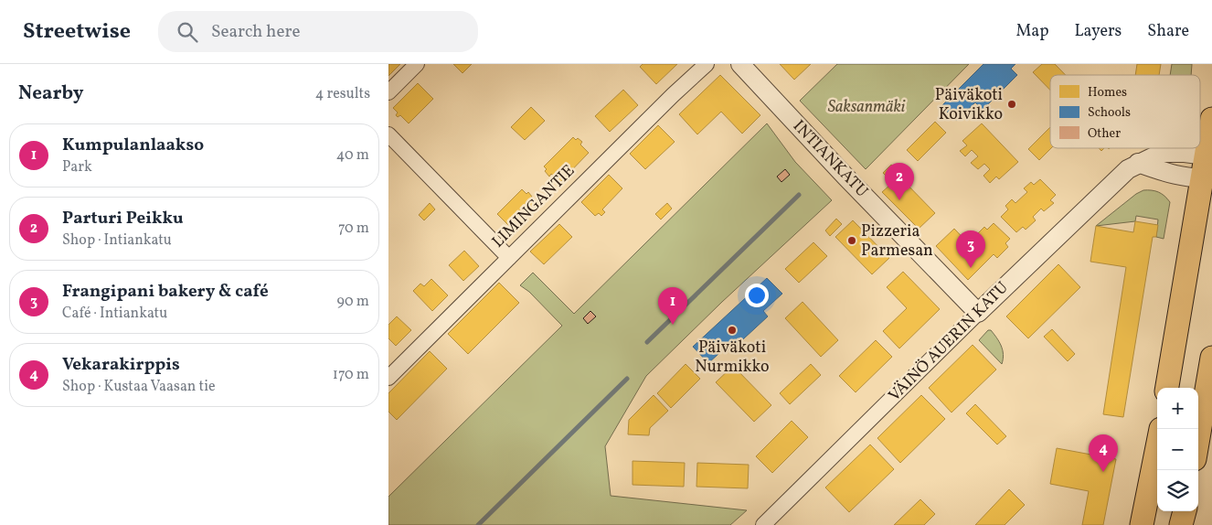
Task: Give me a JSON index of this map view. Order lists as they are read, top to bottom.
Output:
{
  "streets": {
    "street": ["INTIANKATU", "LIMINGANTIE", "VÄINÖ AUERIN KATU"]
  },
  "crossings": [
    ["INTIANKATU", "VÄINÖ AUERIN KATU"]
  ],
  "parks": ["Saksanmäki"],
  "places": ["Päiväkoti Koivikko", "Pizzeria Parmesan", "Päiväkoti Nurmikko"],
  "legend": ["Homes", "Schools", "Other"],
  "page": {
    "header": "Streetwise",
    "search": "Search here",
    "nav": ["Map", "Layers", "Share"],
    "heading": ["Nearby", "4 results"],
    "list": [
      {
        "mark": "1",
        "name": "Kumpulanlaakso",
        "note": "Park",
        "value": "40 m"
      },
      {
        "mark": "2",
        "name": "Parturi Peikku",
        "note": "Shop · Intiankatu",
        "value": "70 m"
      },
      {
        "mark": "3",
        "name": "Frangipani bakery & café",
        "note": "Café · Intiankatu",
        "value": "90 m"
      },
      {
        "mark": "4",
        "name": "Vekarakirppis",
        "note": "Shop · Kustaa Vaasan tie",
        "value": "170 m"
      }
    ],
    "pins": [
      "2",
      "3",
      "1",
      "4"
    ],
    "map_buttons": ["+", "−"]
  }
}
